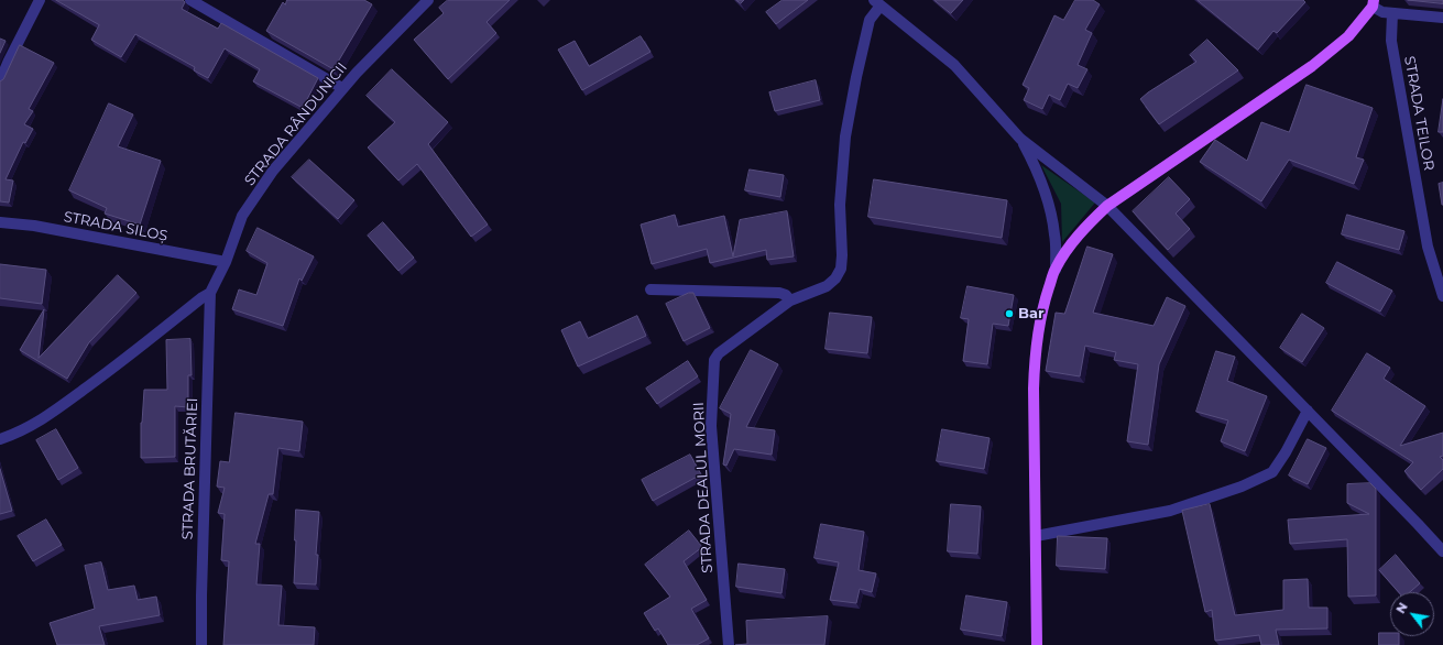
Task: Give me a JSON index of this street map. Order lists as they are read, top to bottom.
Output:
{
  "streets": {
    "street": [
      "STRADA TEILOR",
      "STRADA RÂNDUNICII",
      "STRADA SILOȘ",
      "STRADA BRUTĂRIEI",
      "STRADA DEALUL MORII"
    ]
  },
  "crossings": [
    ["STRADA RÂNDUNICII", "STRADA SILOȘ"],
    ["STRADA RÂNDUNICII", "STRADA BRUTĂRIEI"]
  ],
  "places": ["Bar"],
  "north": "top left"
}
